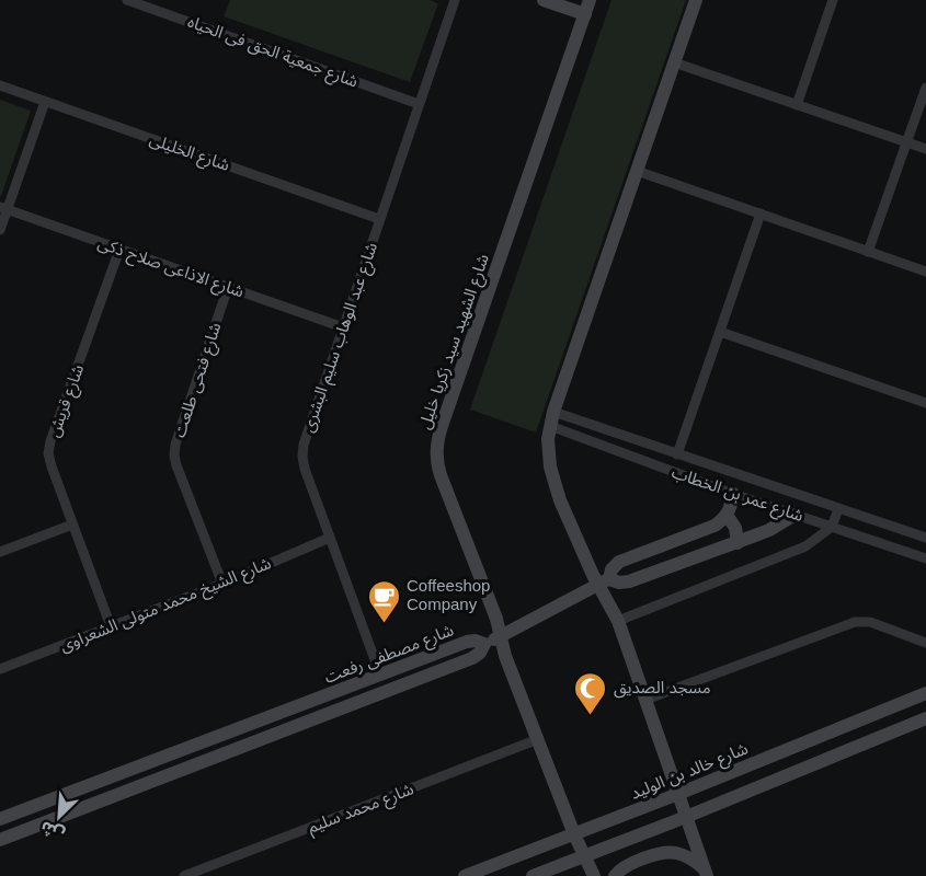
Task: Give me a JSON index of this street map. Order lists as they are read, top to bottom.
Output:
{
  "streets": {
    "street": [
      "شارع جمعية الحق فى الحياه",
      "شارع الخليلى",
      "شارع الاذاعى صلاح ذكى",
      "شارع عبد الوهاب سليم البشرى",
      "شارع الشهيد سيد زكريا خليل",
      "شارع فتحى طلعت",
      "شارع قريش",
      "شارع عمر بن الخطاب",
      "شارع الشيخ محمد متولى الشعراوى",
      "شارع مصطفى رفعت",
      "شارع خالد بن الوليد",
      "شارع محمد سليم"
    ]
  },
  "crossings": [
    ["شارع جمعية الحق فى الحياه", "شارع عبد الوهاب سليم البشرى"],
    ["شارع الخليلى", "شارع عبد الوهاب سليم البشرى"],
    ["شارع الاذاعى صلاح ذكى", "شارع عبد الوهاب سليم البشرى"],
    ["شارع الاذاعى صلاح ذكى", "شارع فتحى طلعت"],
    ["شارع الاذاعى صلاح ذكى", "شارع قريش"],
    ["شارع عبد الوهاب سليم البشرى", "شارع الشيخ محمد متولى الشعراوى"],
    ["شارع عبد الوهاب سليم البشرى", "شارع مصطفى رفعت"],
    ["شارع الشهيد سيد زكريا خليل", "شارع خالد بن الوليد"],
    ["شارع الشهيد سيد زكريا خليل", "شارع محمد سليم"],
    ["شارع فتحى طلعت", "شارع الشيخ محمد متولى الشعراوى"],
    ["شارع قريش", "شارع الشيخ محمد متولى الشعراوى"]
  ],
  "places": {
    "cafe": ["Coffeeshop Company"],
    "mosque": ["مسجد الصديق"]
  },
  "north": "bottom left"
}
